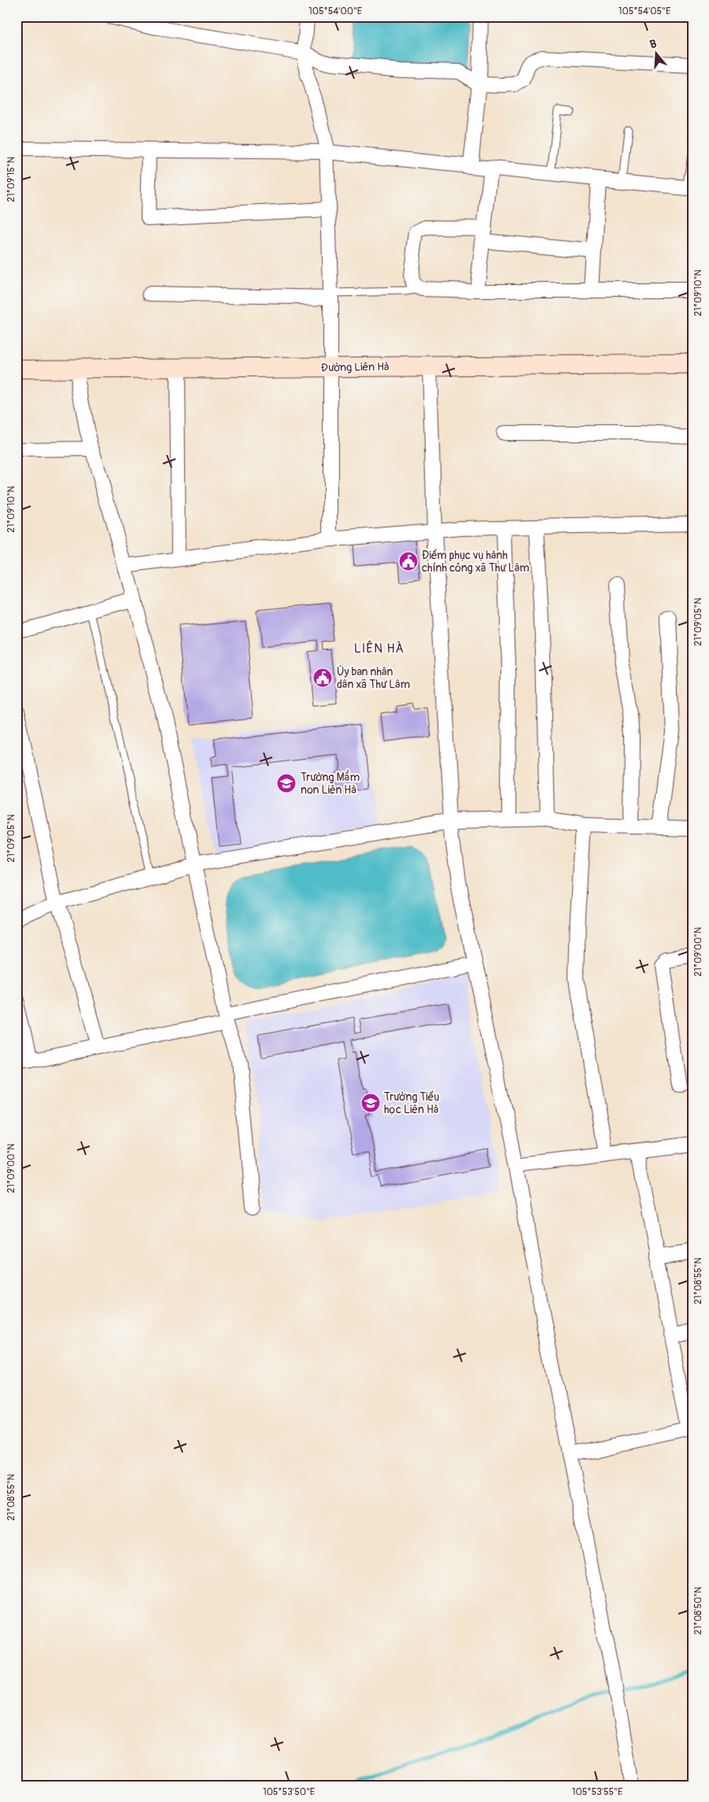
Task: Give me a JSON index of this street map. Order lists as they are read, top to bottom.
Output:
{
  "streets": {
    "main road": ["Đường Liên Hà"]
  },
  "districts": ["LIÊN HÀ"],
  "places": {
    "public building": ["Điểm phục vụ hành chính công xã Thư Lâm", "Ủy ban nhân dân xã Thư Lâm"],
    "school or university": ["Trường Mầm non Liên Hà", "Trường Tiểu học Liên Hà"]
  },
  "north": "top",
  "coordinates": [
    "105°54'00\"E",
    "105°54'05\"E",
    "21°09'15\"N",
    "21°09'10\"N",
    "21°09'05\"N",
    "21°09'00\"N",
    "21°08'55\"N",
    "21°08'50\"N",
    "105°53'50\"E",
    "105°53'55\"E"
  ]
}
